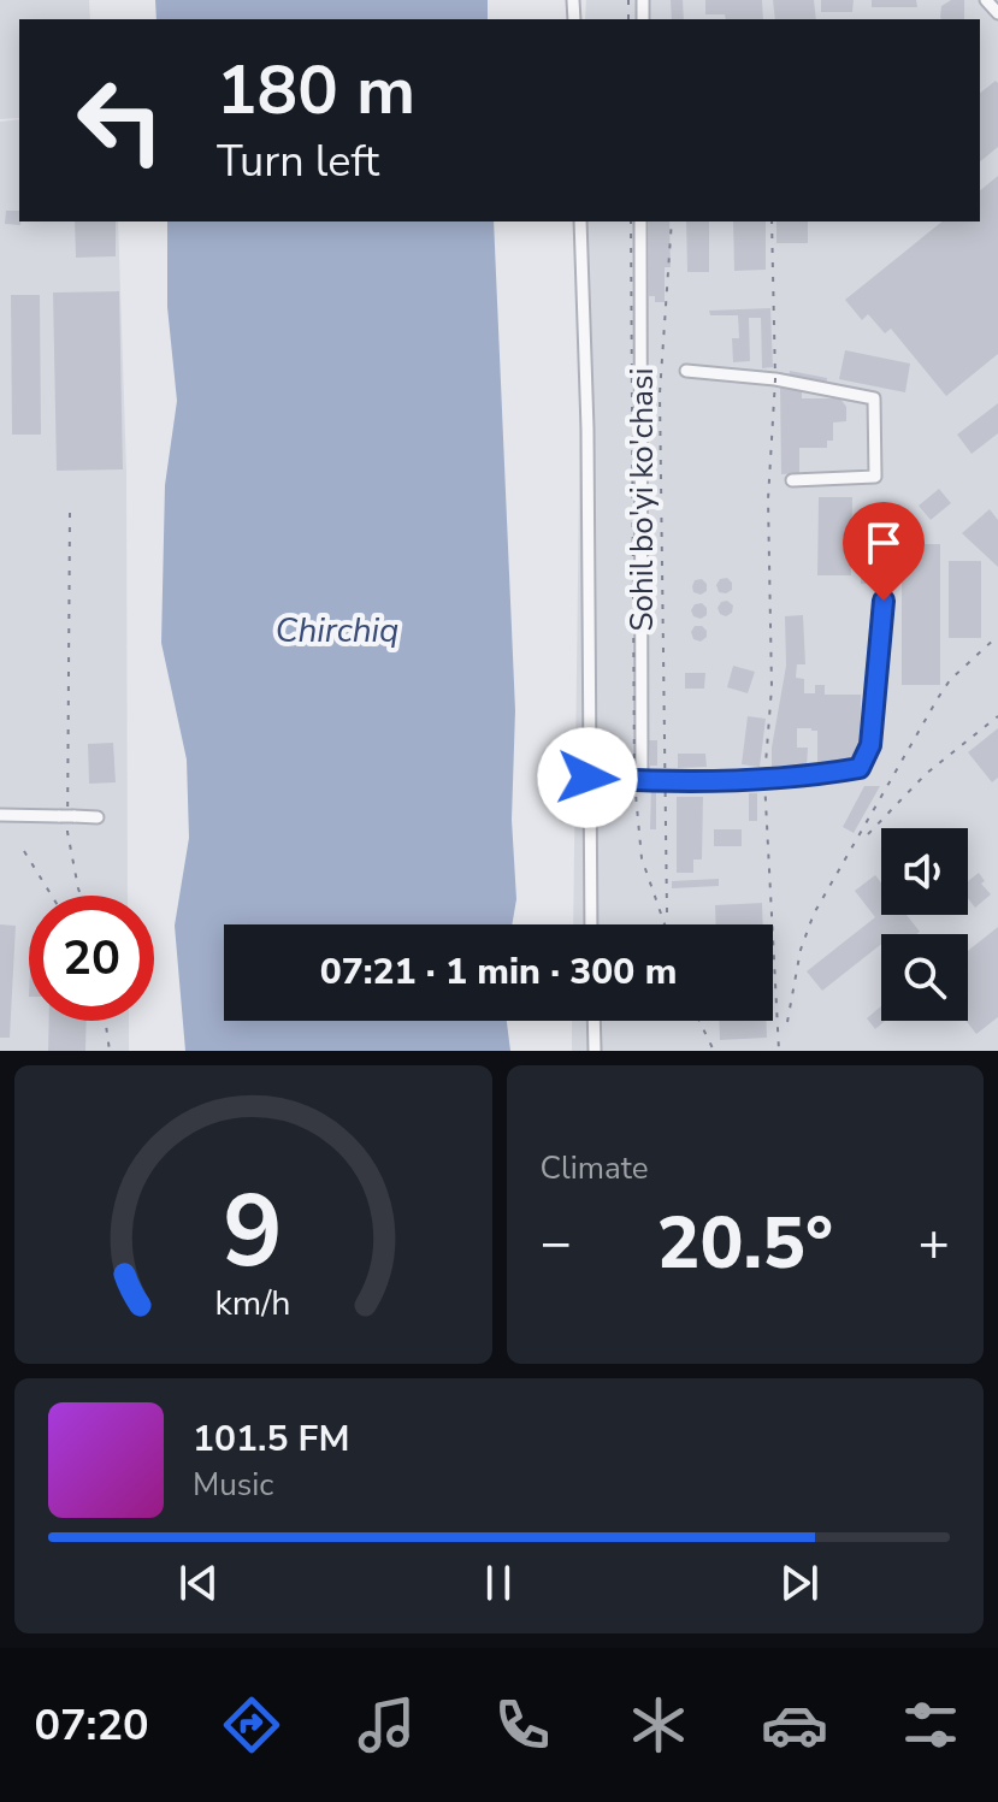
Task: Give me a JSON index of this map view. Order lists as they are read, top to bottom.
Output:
{
  "streets": {
    "street": ["Sohil bo'yi ko'chasi"]
  },
  "water": ["Chirchiq"],
  "page": {
    "turn": ["180 m", "Turn left"],
    "limit": "20",
    "trip": "07:21 · 1 min · 300 m",
    "tile": "Climate",
    "heat": ["−", "20.5°", "+"],
    "song": ["101.5 FM", "Music"],
    "tabs": "07:20",
    "gauge": ["9", "km/h"]
  }
}
